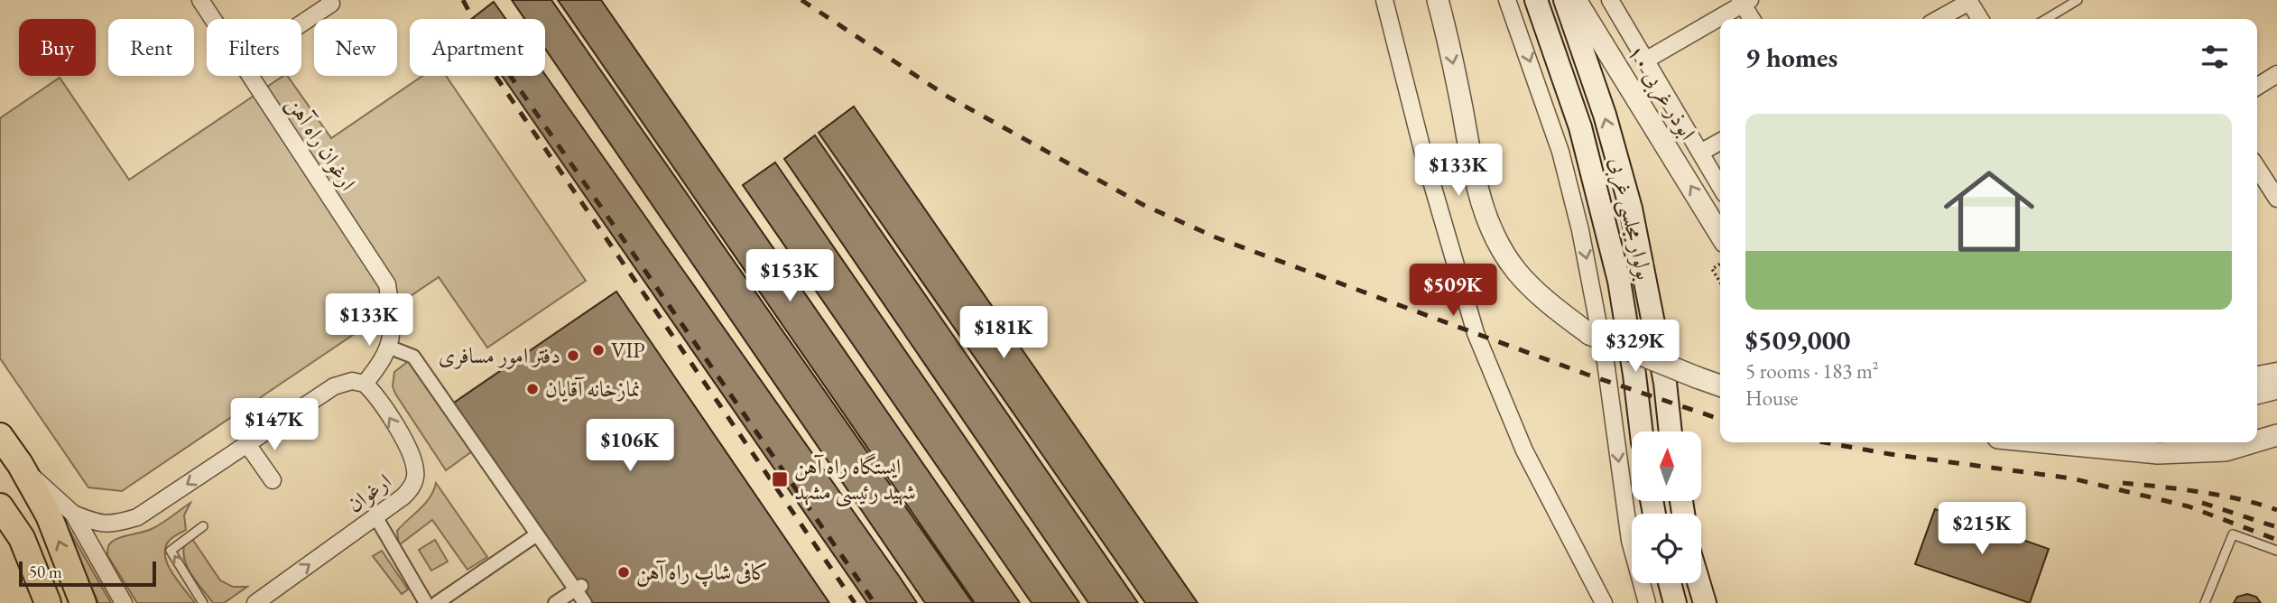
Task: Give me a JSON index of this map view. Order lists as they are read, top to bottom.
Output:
{
  "streets": {
    "main road": ["بولوار مجلسی غربی"],
    "street": ["ابوذر غربی ۱۰", "ارغوان راه آهن", "ارغوان"]
  },
  "places": {
    "other": [
      "VIP",
      "دفتر امور مسافری",
      "نمازخانه آقایان",
      "کافی شاپ راه آهن"
    ],
    "transit": ["ایستگاه راه آهن شهید رئیسی مشهد"]
  },
  "scale_bar": "50 m",
  "north": "top",
  "page": {
    "chip": [
      "Buy",
      "Rent",
      "Filters",
      "New",
      "Apartment"
    ],
    "heading": "9 homes",
    "list": [
      {
        "name": "$509,000",
        "note": "5 rooms · 183 m² · House"
      }
    ],
    "price": [
      "$133K",
      "$153K",
      "$509K",
      "$133K",
      "$181K",
      "$329K",
      "$147K",
      "$106K",
      "$215K"
    ],
    "scale": "50 m"
  }
}
